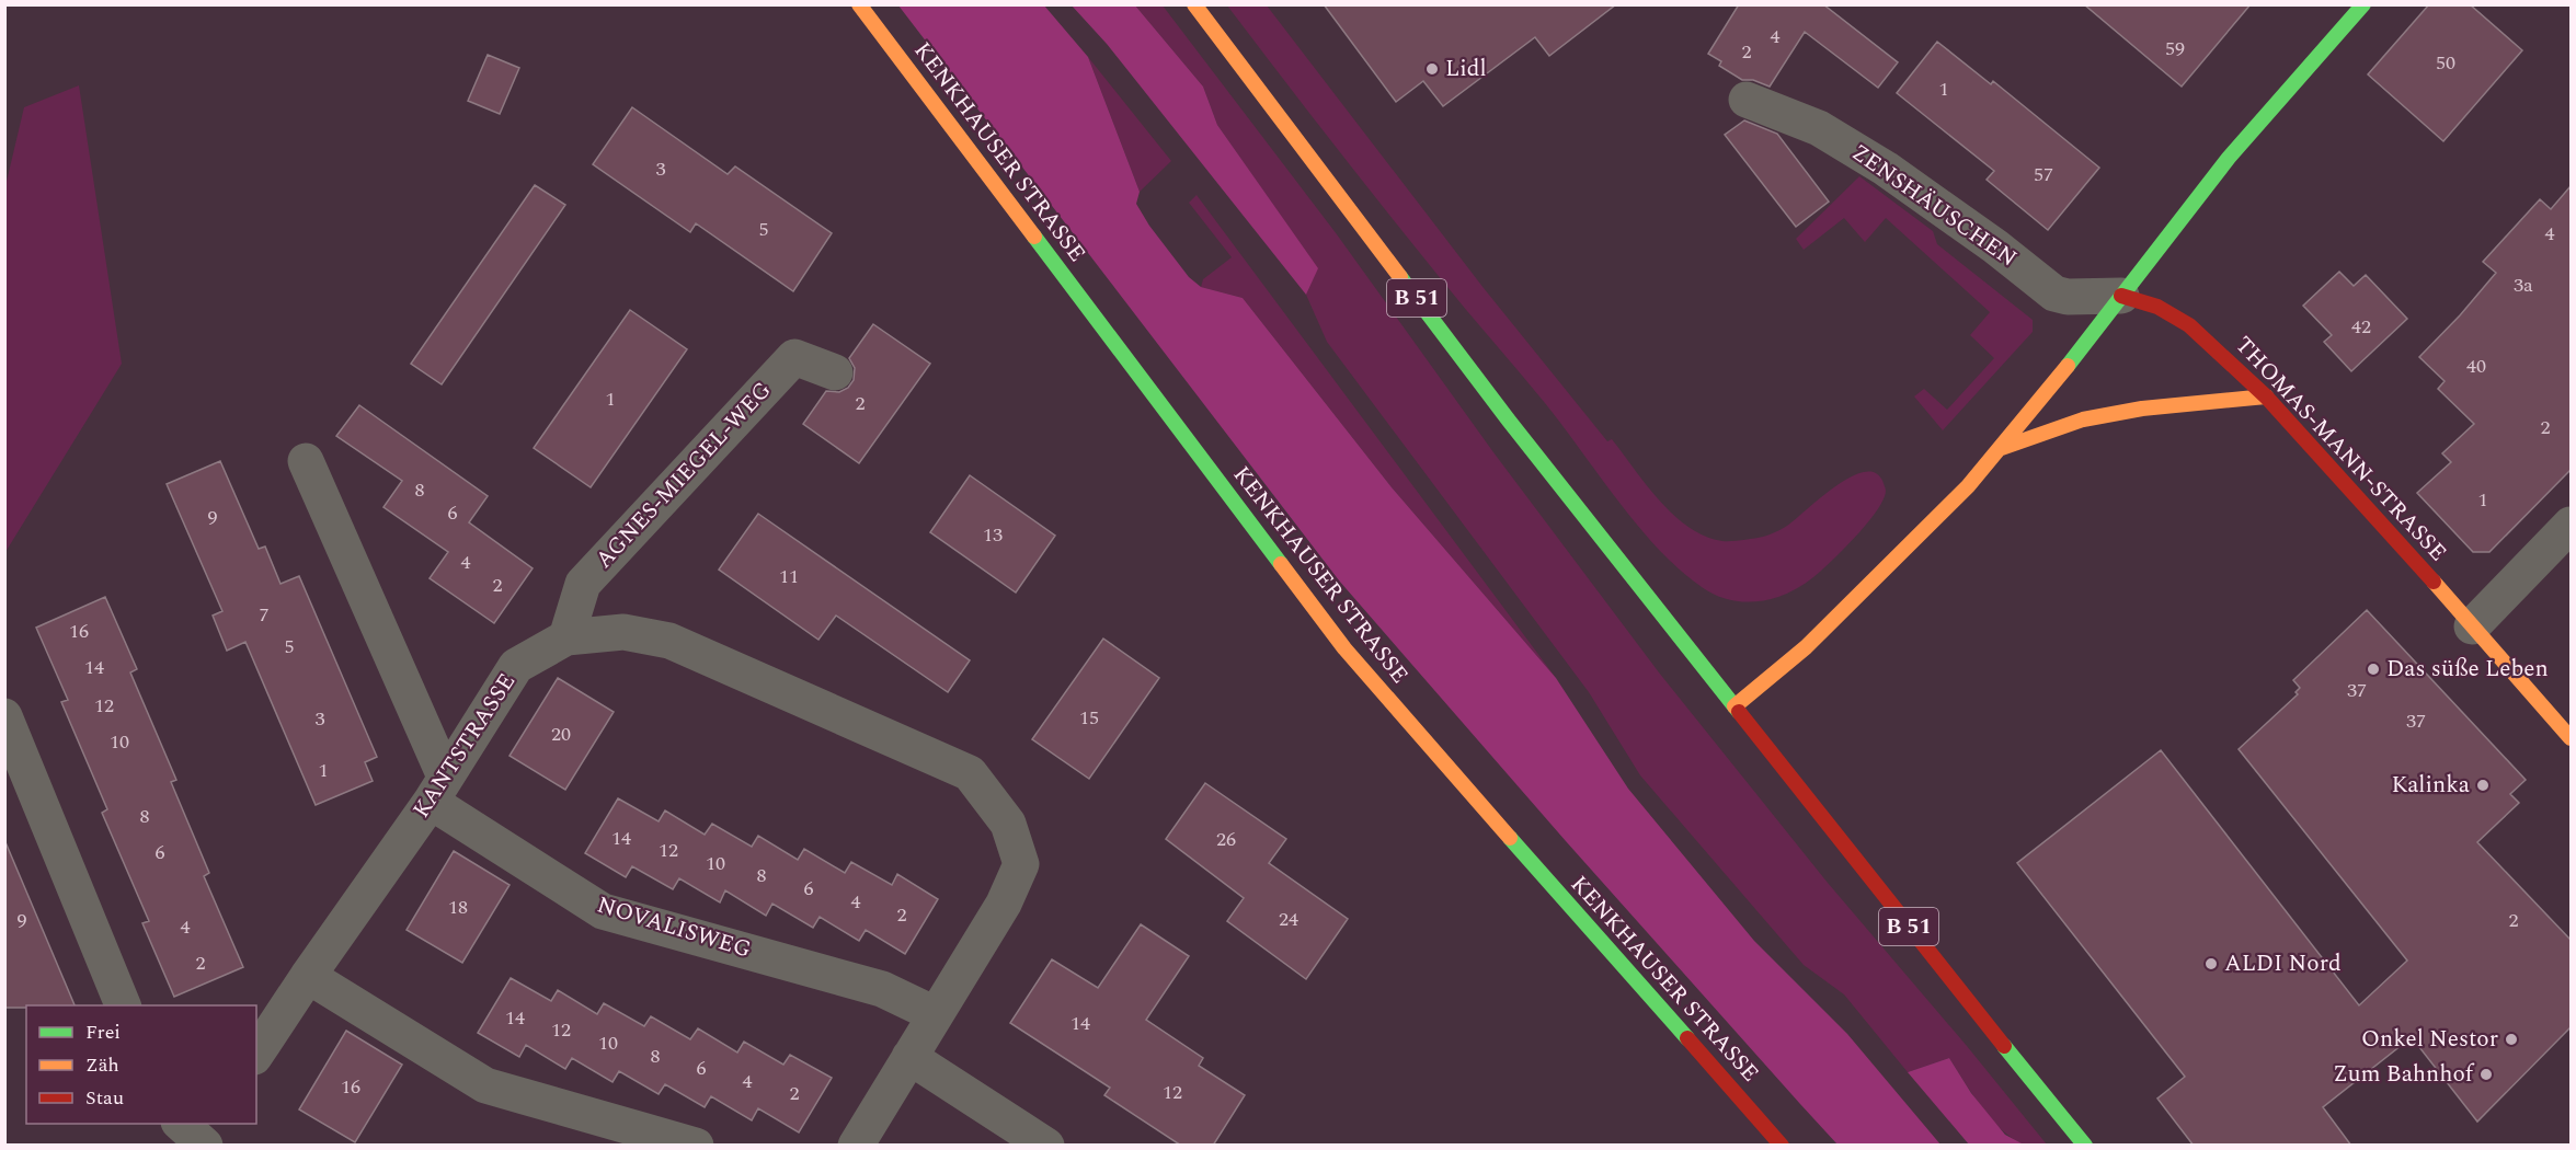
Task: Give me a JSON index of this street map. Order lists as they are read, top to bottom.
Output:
{
  "streets": {
    "main road": ["KENKHAUSER STRASSE", "B 51", "THOMAS-MANN-STRASSE"],
    "street": [
      "ZENSHÄUSCHEN",
      "AGNES-MIEGEL-WEG",
      "KANTSTRASSE",
      "NOVALISWEG"
    ]
  },
  "crossings": [
    ["ZENSHÄUSCHEN", "THOMAS-MANN-STRASSE"],
    ["AGNES-MIEGEL-WEG", "KANTSTRASSE"],
    ["KANTSTRASSE", "NOVALISWEG"]
  ],
  "places": [
    "Lidl",
    "Das süße Leben",
    "Kalinka",
    "ALDI Nord",
    "Onkel Nestor",
    "Zum Bahnhof"
  ],
  "house_numbers": [
    "4",
    "59",
    "2",
    "50",
    "1",
    "3",
    "57",
    "5",
    "4",
    "3a",
    "42",
    "40",
    "1",
    "2",
    "2",
    "8",
    "1",
    "6",
    "9",
    "13",
    "4",
    "11",
    "2",
    "7",
    "16",
    "5",
    "14",
    "37",
    "12",
    "15",
    "3",
    "37",
    "20",
    "10",
    "1",
    "8",
    "14",
    "26",
    "12",
    "6",
    "10",
    "8",
    "6",
    "4",
    "18",
    "2",
    "24",
    "9",
    "2",
    "4",
    "2",
    "14",
    "14",
    "12",
    "10",
    "8",
    "6",
    "4",
    "16",
    "12",
    "2"
  ],
  "legend": ["Frei", "Zäh", "Stau"]
}
